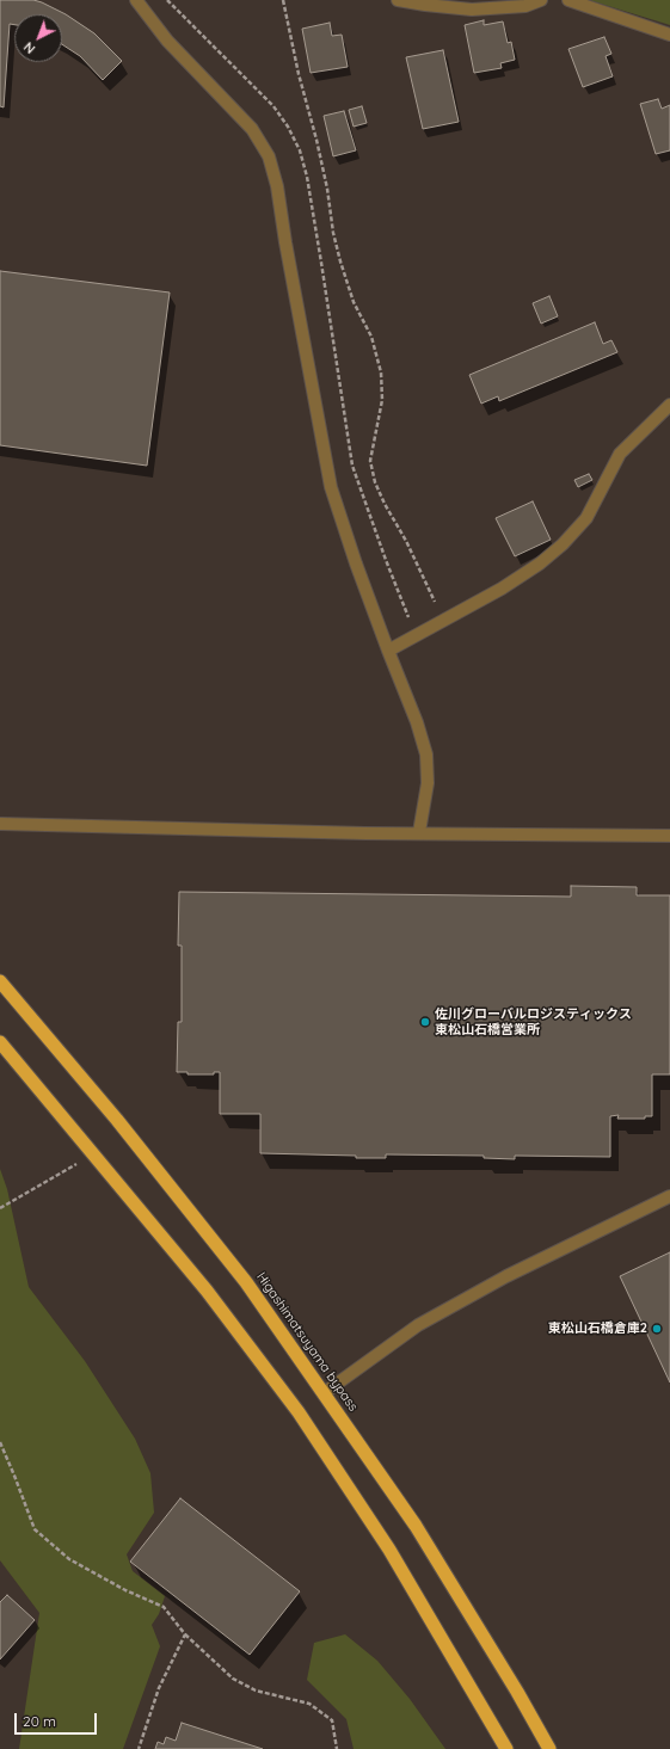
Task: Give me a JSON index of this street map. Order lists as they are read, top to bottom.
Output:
{
  "streets": {
    "highway": ["Higashimatsuyama bypass"]
  },
  "places": ["佐川グローバルロジスティックス 東松山石橋営業所", "東松山石橋倉庫2"],
  "scale_bar": "20 m",
  "north": "bottom left"
}
